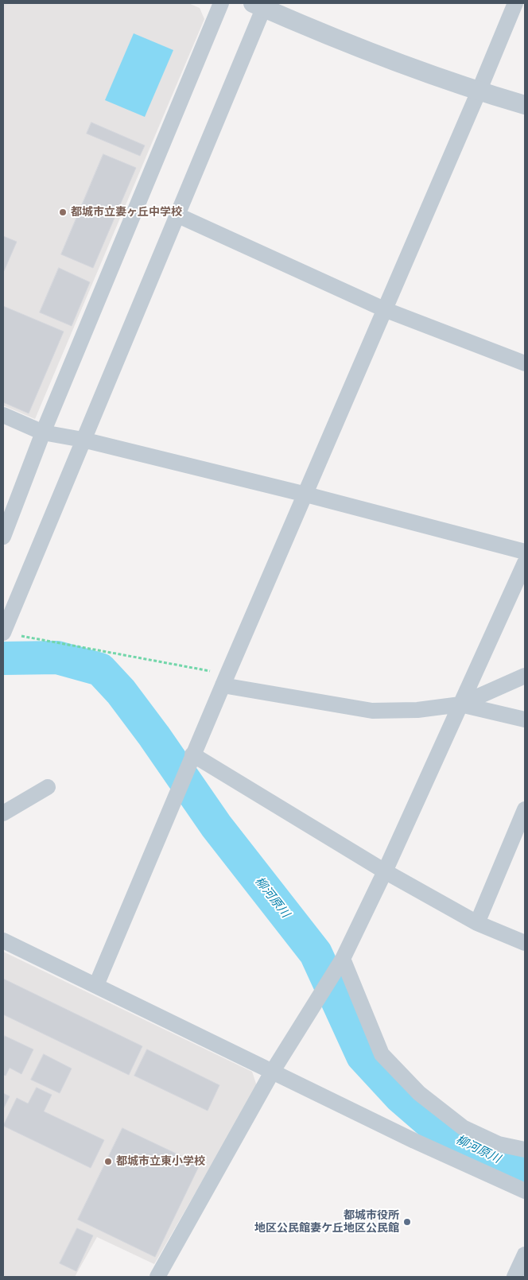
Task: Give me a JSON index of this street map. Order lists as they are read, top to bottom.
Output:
{
  "water": ["柳河原川"],
  "places": ["都城市立妻ヶ丘中学校", "都城市立東小学校", "都城市役所 地区公民館妻ケ丘地区公民館"]
}
